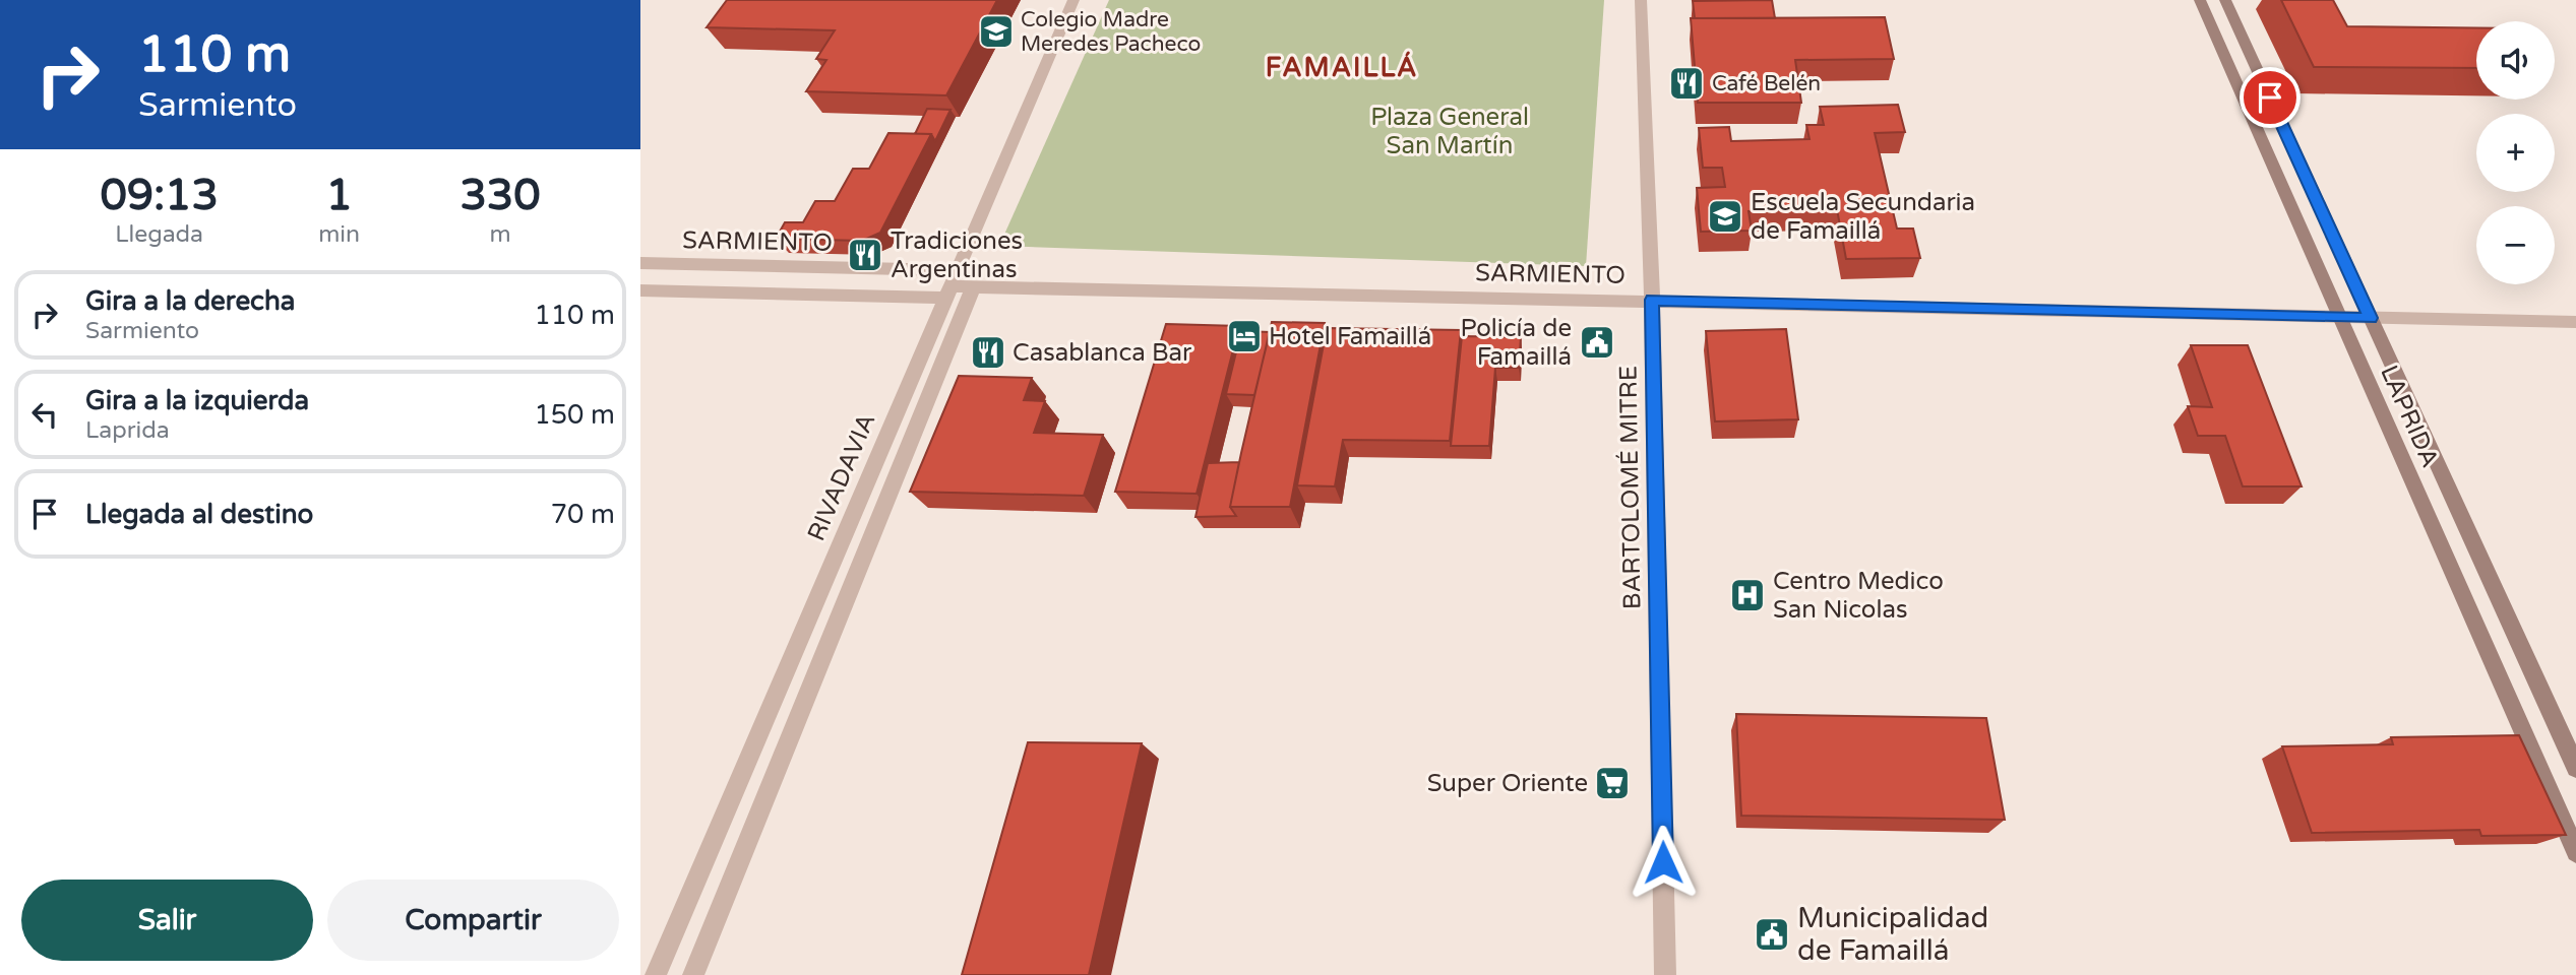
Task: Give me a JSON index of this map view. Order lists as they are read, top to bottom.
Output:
{
  "streets": {
    "main road": ["LAPRIDA"],
    "street": ["SARMIENTO", "RIVADAVIA", "BARTOLOMÉ MITRE"]
  },
  "crossings": [
    ["SARMIENTO", "LAPRIDA"],
    ["SARMIENTO", "RIVADAVIA"],
    ["SARMIENTO", "BARTOLOMÉ MITRE"]
  ],
  "districts": ["FAMAILLÁ"],
  "parks": ["Plaza General San Martín"],
  "places": {
    "school or university": ["Colegio Madre Meredes Pacheco", "Escuela Secundaria de Famaillá"],
    "restaurant": ["Café Belén", "Tradiciones Argentinas", "Casablanca Bar"],
    "hotel": ["Hotel Famaillá"],
    "public building": ["Policía de Famaillá", "Municipalidad de Famaillá"],
    "hospital": ["Centro Medico San Nicolas"],
    "supermarket": ["Super Oriente"]
  },
  "page": {
    "turn": ["110 m", "Sarmiento"],
    "map_buttons": ["+", "−"],
    "eta": [
      "09:13",
      "Llegada",
      "1",
      "min",
      "330",
      "m"
    ],
    "list": [
      {
        "name": "Gira a la derecha",
        "note": "Sarmiento",
        "value": "110 m"
      },
      {
        "name": "Gira a la izquierda",
        "note": "Laprida",
        "value": "150 m"
      },
      {
        "name": "Llegada al destino",
        "value": "70 m"
      }
    ],
    "buttons": ["Salir", "Compartir"]
  }
}
